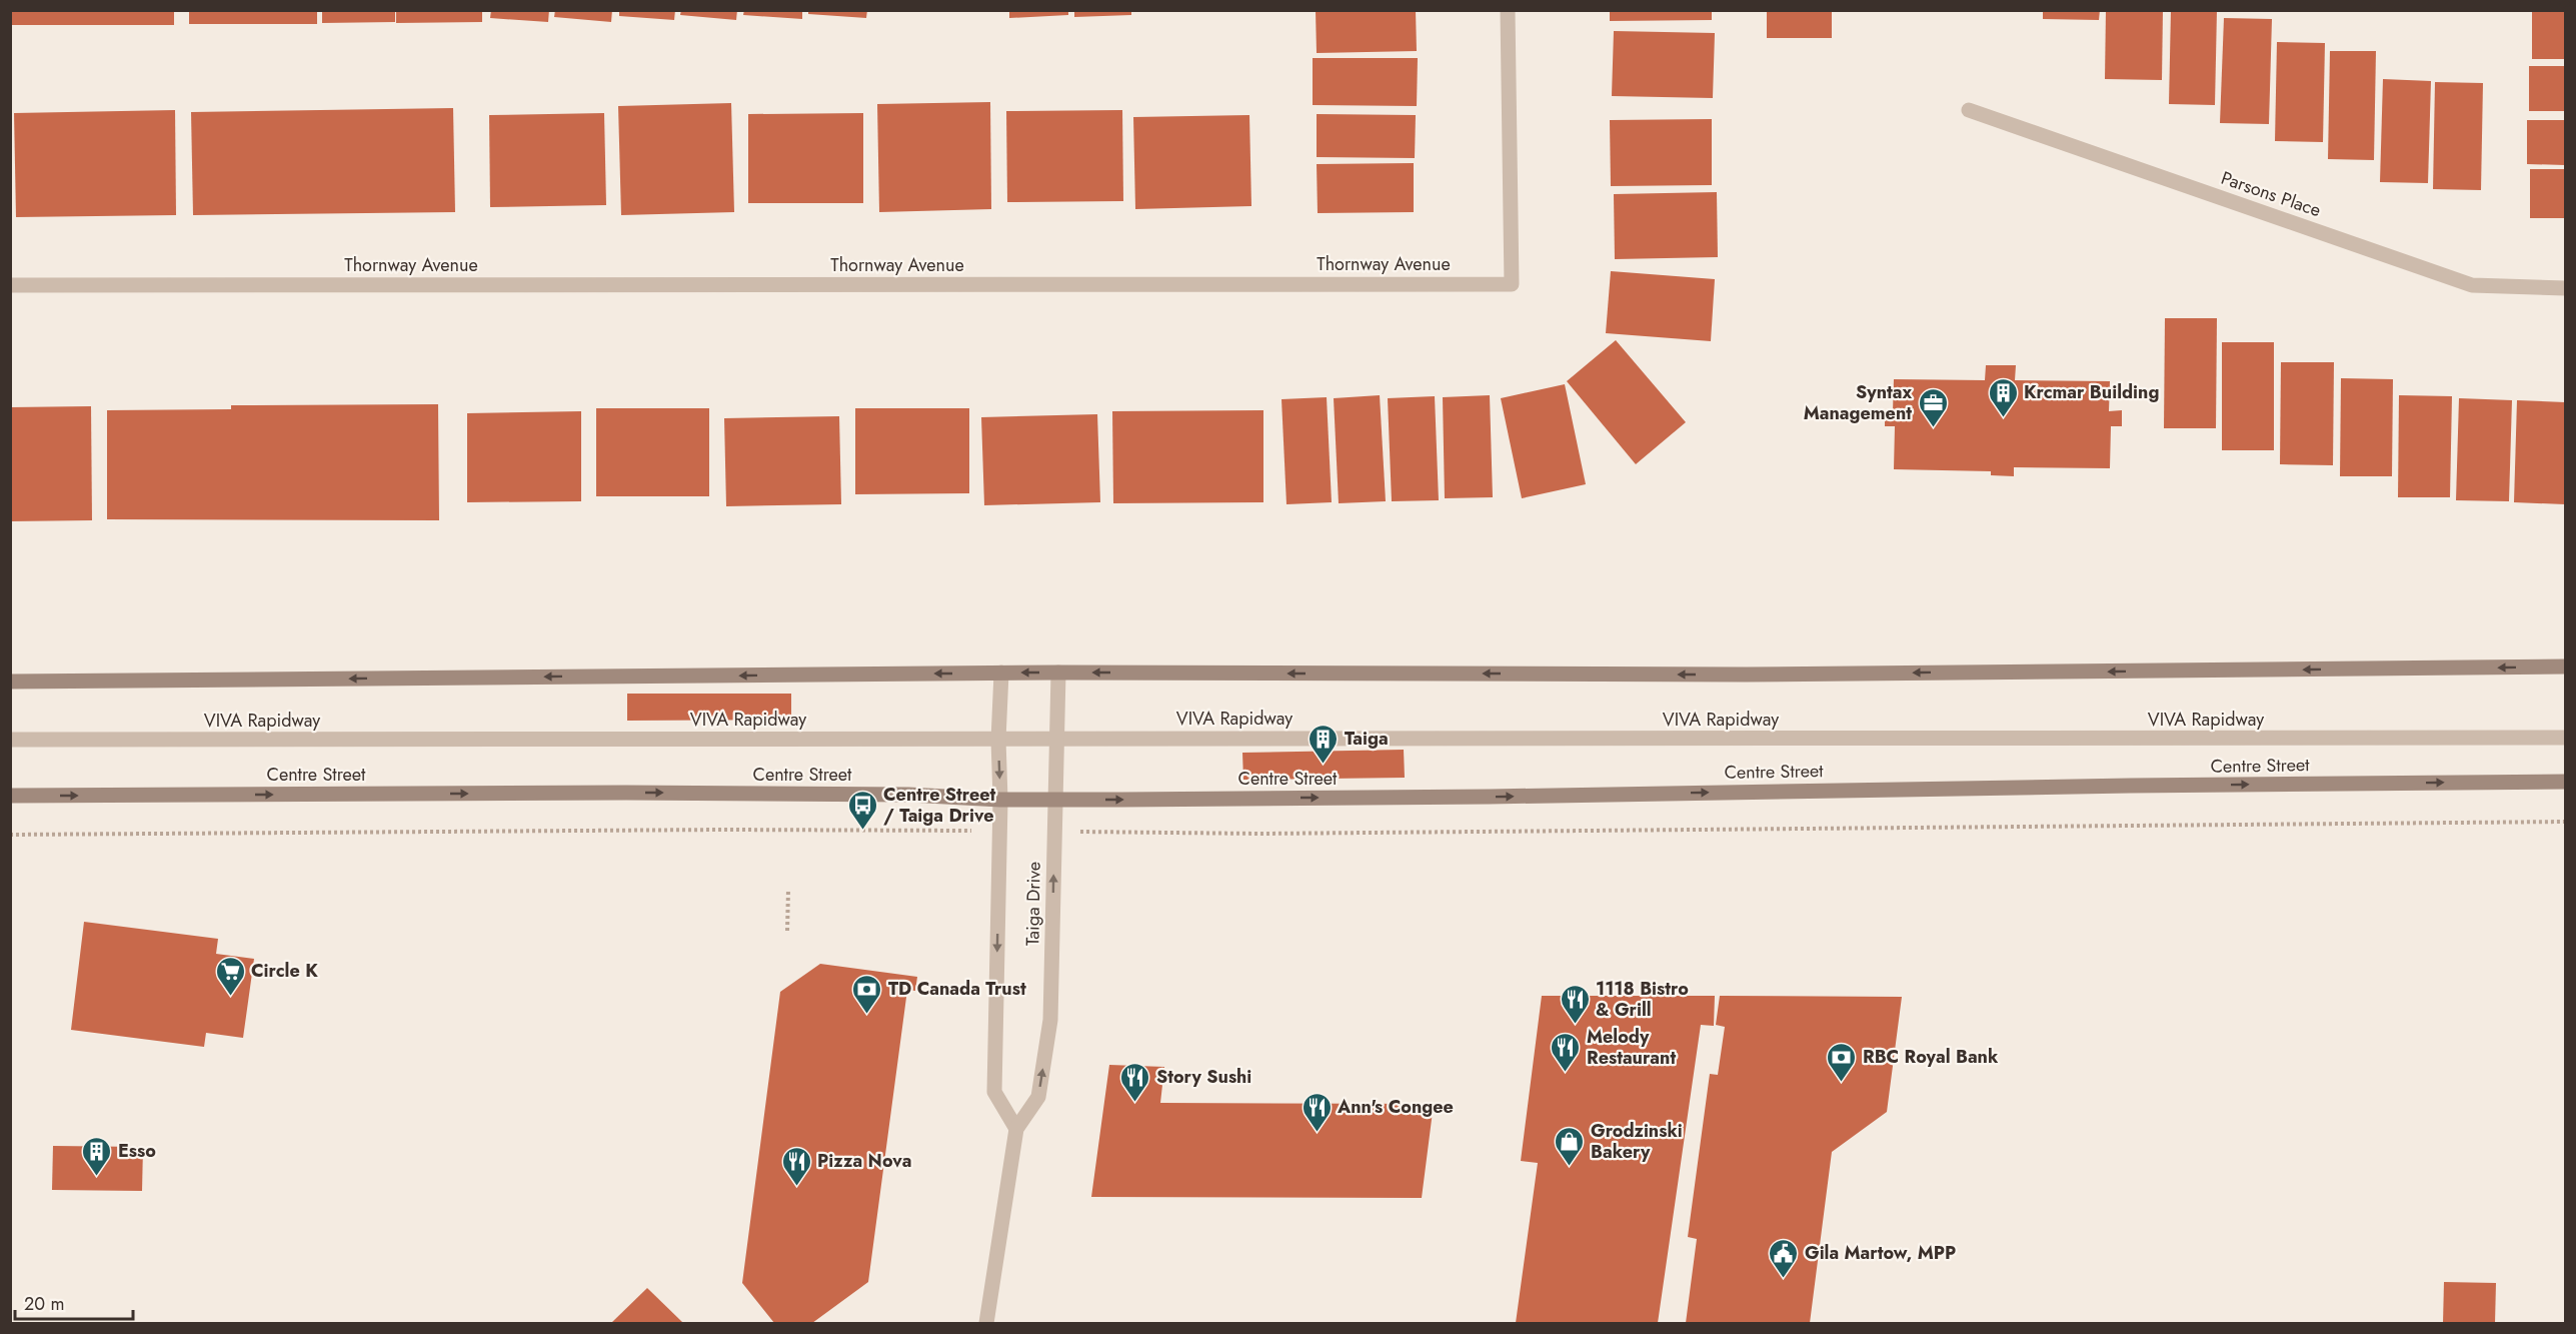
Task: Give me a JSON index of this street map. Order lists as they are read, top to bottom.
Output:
{
  "streets": {
    "main road": ["Centre Street"],
    "street": [
      "Parsons Place",
      "Thornway Avenue",
      "VIVA Rapidway",
      "Taiga Drive"
    ]
  },
  "crossings": [
    ["VIVA Rapidway", "Taiga Drive"],
    ["Centre Street", "Taiga Drive"]
  ],
  "places": {
    "building": ["Krcmar Building", "Taiga", "Esso"],
    "office": ["Syntax Management"],
    "bus stop": ["Centre Street / Taiga Drive"],
    "supermarket": ["Circle K"],
    "bank": ["TD Canada Trust", "RBC Royal Bank"],
    "restaurant": [
      "1118 Bistro & Grill",
      "Melody Restaurant",
      "Story Sushi",
      "Ann's Congee",
      "Pizza Nova"
    ],
    "shop": ["Grodzinski Bakery"],
    "public building": ["Gila Martow, MPP"]
  },
  "scale_bar": "20 m"
}
